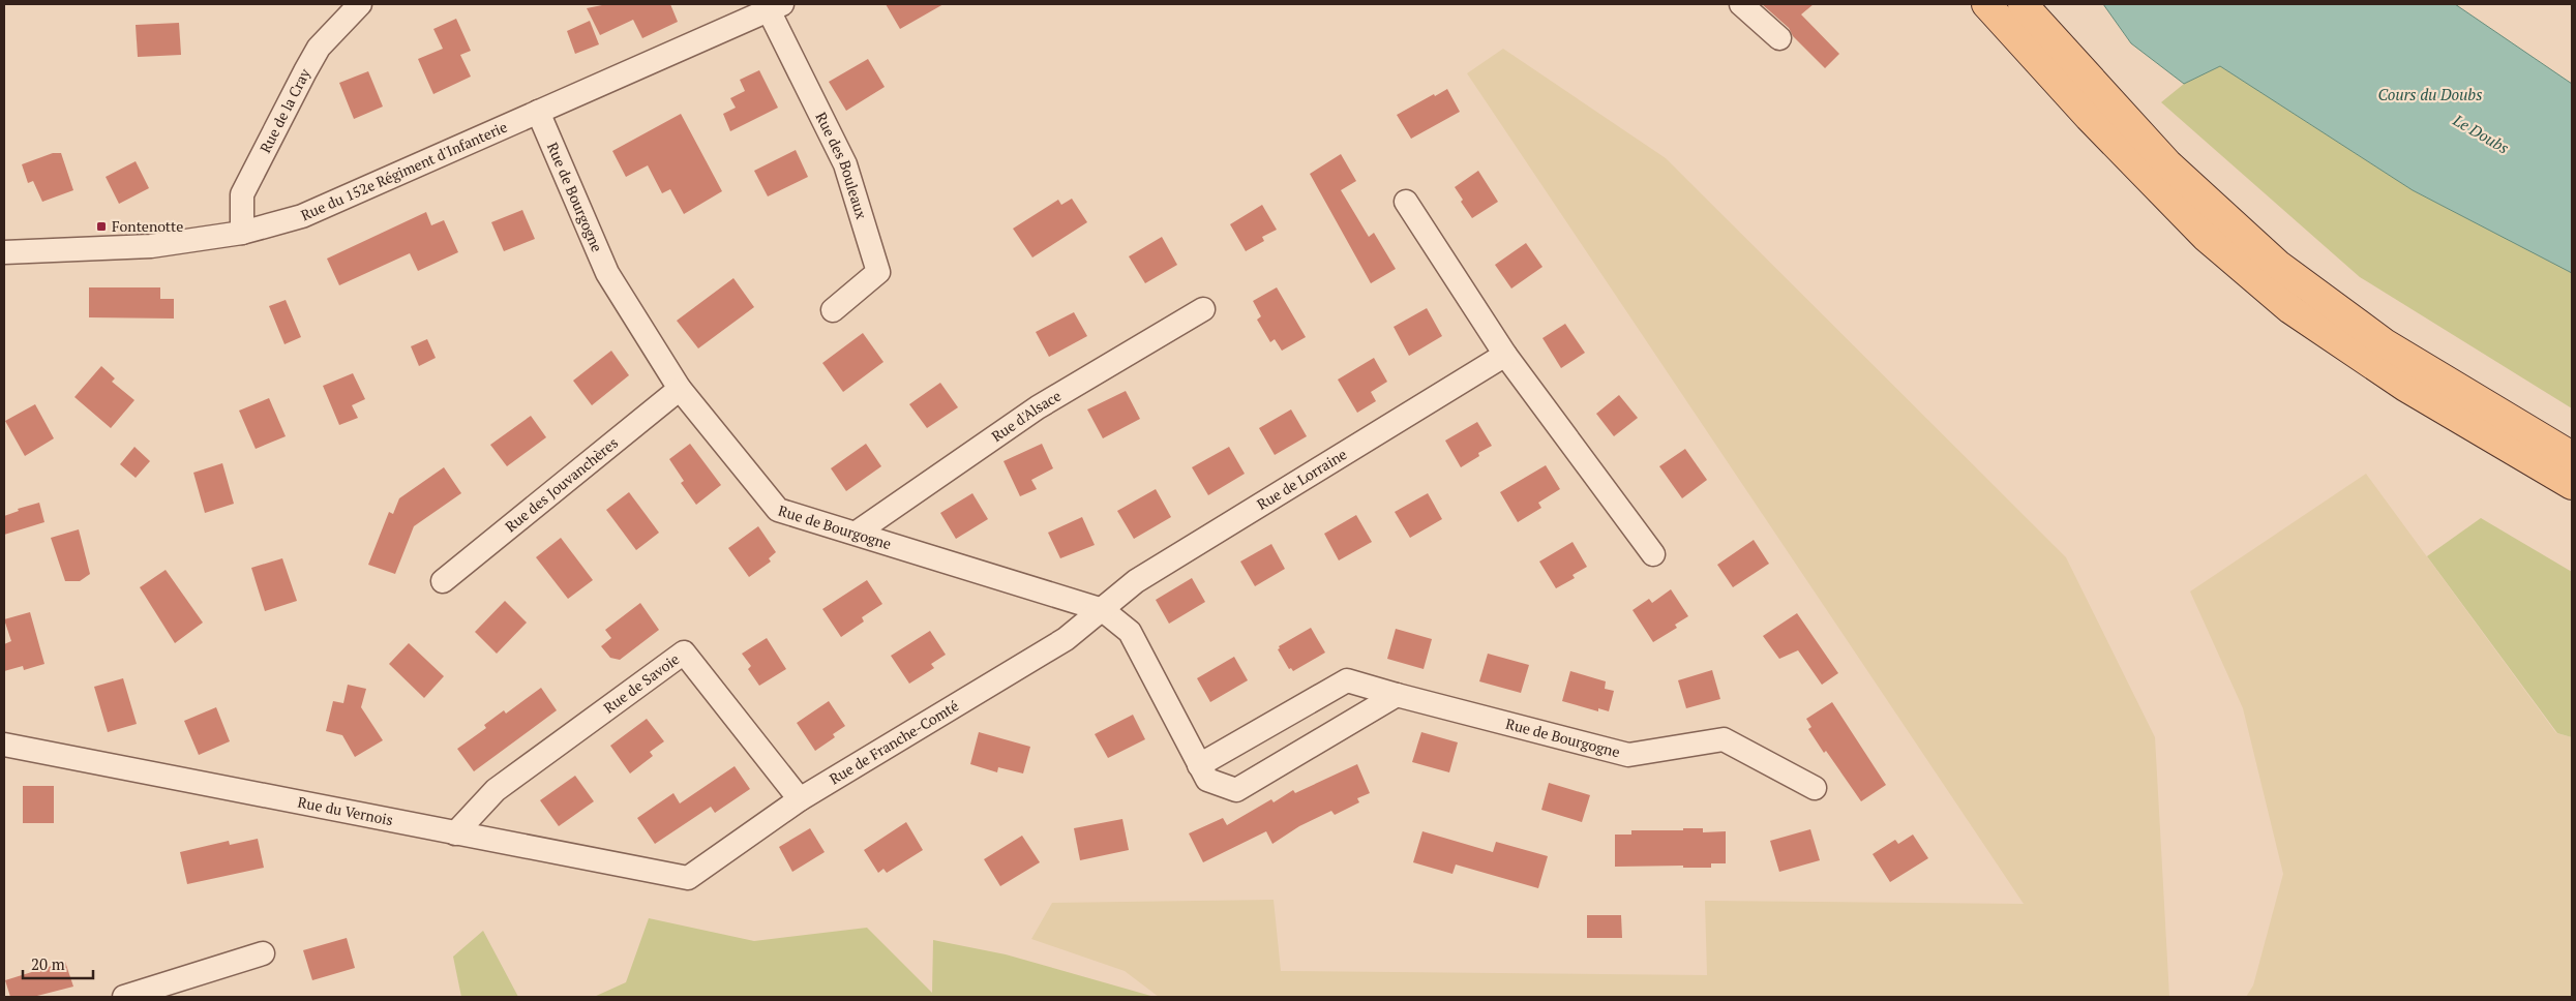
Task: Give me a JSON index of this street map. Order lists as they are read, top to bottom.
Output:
{
  "streets": {
    "street": [
      "Rue de la Cray",
      "Rue des Bouleaux",
      "Rue du 152e Régiment d'Infanterie",
      "Rue de Bourgogne",
      "Rue d'Alsace",
      "Rue de Lorraine",
      "Rue des Jouvanchères",
      "Rue de Savoie",
      "Rue de Franche-Comté",
      "Rue du Vernois"
    ]
  },
  "crossings": [
    ["Rue de la Cray", "Rue du 152e Régiment d'Infanterie"],
    ["Rue des Bouleaux", "Rue du 152e Régiment d'Infanterie"],
    ["Rue du 152e Régiment d'Infanterie", "Rue de Bourgogne"],
    ["Rue de Bourgogne", "Rue d'Alsace"],
    ["Rue de Bourgogne", "Rue de Lorraine"],
    ["Rue de Bourgogne", "Rue des Jouvanchères"],
    ["Rue de Bourgogne", "Rue de Franche-Comté"],
    ["Rue de Lorraine", "Rue de Franche-Comté"],
    ["Rue de Savoie", "Rue de Franche-Comté"],
    ["Rue de Savoie", "Rue du Vernois"],
    ["Rue de Franche-Comté", "Rue du Vernois"]
  ],
  "water": ["Cours du Doubs", "Le Doubs"],
  "places": {
    "transit": ["Fontenotte"]
  },
  "scale_bar": "20 m"
}
